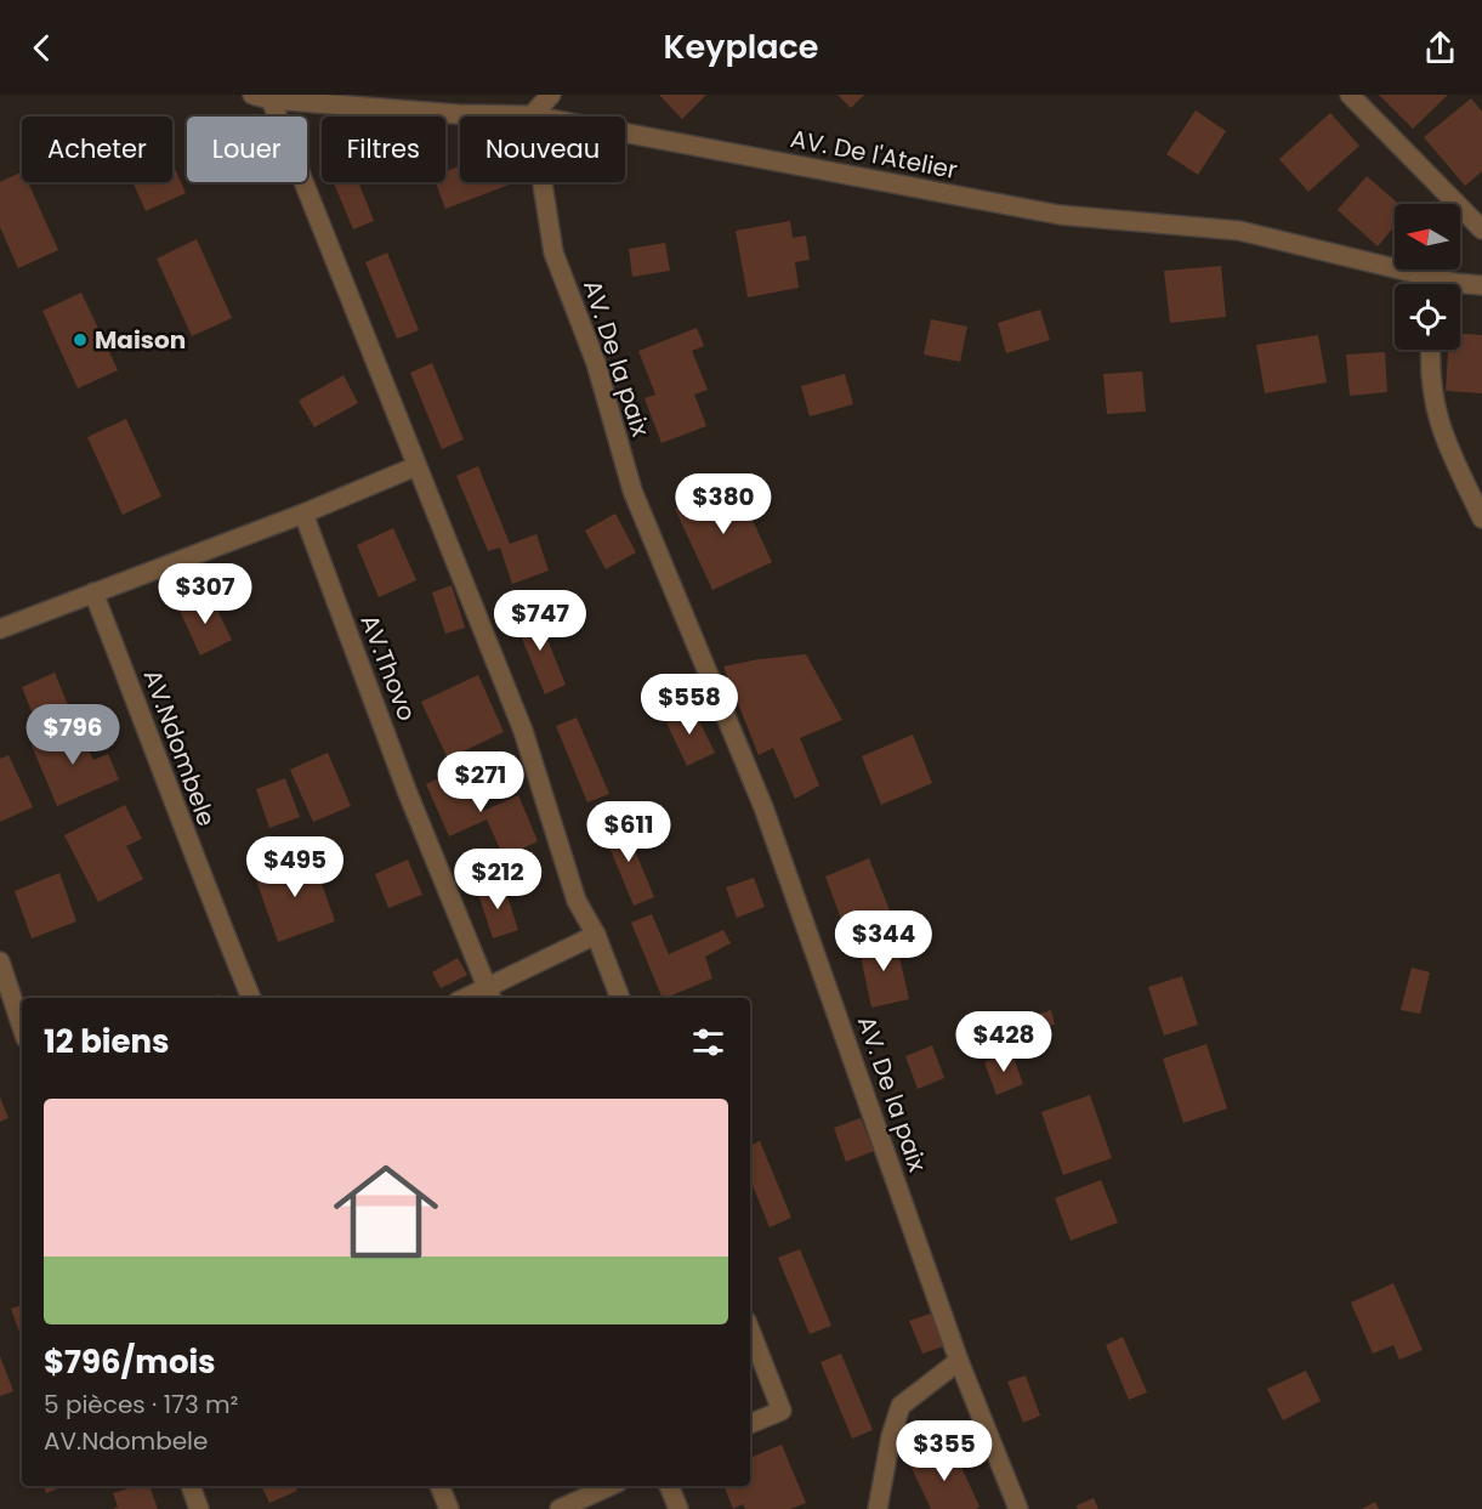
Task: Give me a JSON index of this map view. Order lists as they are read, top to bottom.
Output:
{
  "streets": {
    "street": [
      "AV. De l'Atelier",
      "AV. De la paix",
      "AV.Thovo",
      "AV.Ndombele"
    ]
  },
  "crossings": [
    ["AV. De l'Atelier", "AV. De la paix"]
  ],
  "places": ["Maison"],
  "north": "left",
  "page": {
    "header": "Keyplace",
    "chip": [
      "Acheter",
      "Louer",
      "Filtres",
      "Nouveau"
    ],
    "price": [
      "$380",
      "$307",
      "$747",
      "$558",
      "$796",
      "$271",
      "$611",
      "$495",
      "$212",
      "$344",
      "$428",
      "$355"
    ],
    "heading": "12 biens",
    "list": [
      {
        "name": "$796/mois",
        "note": "5 pièces · 173 m² · AV.Ndombele"
      }
    ]
  }
}
